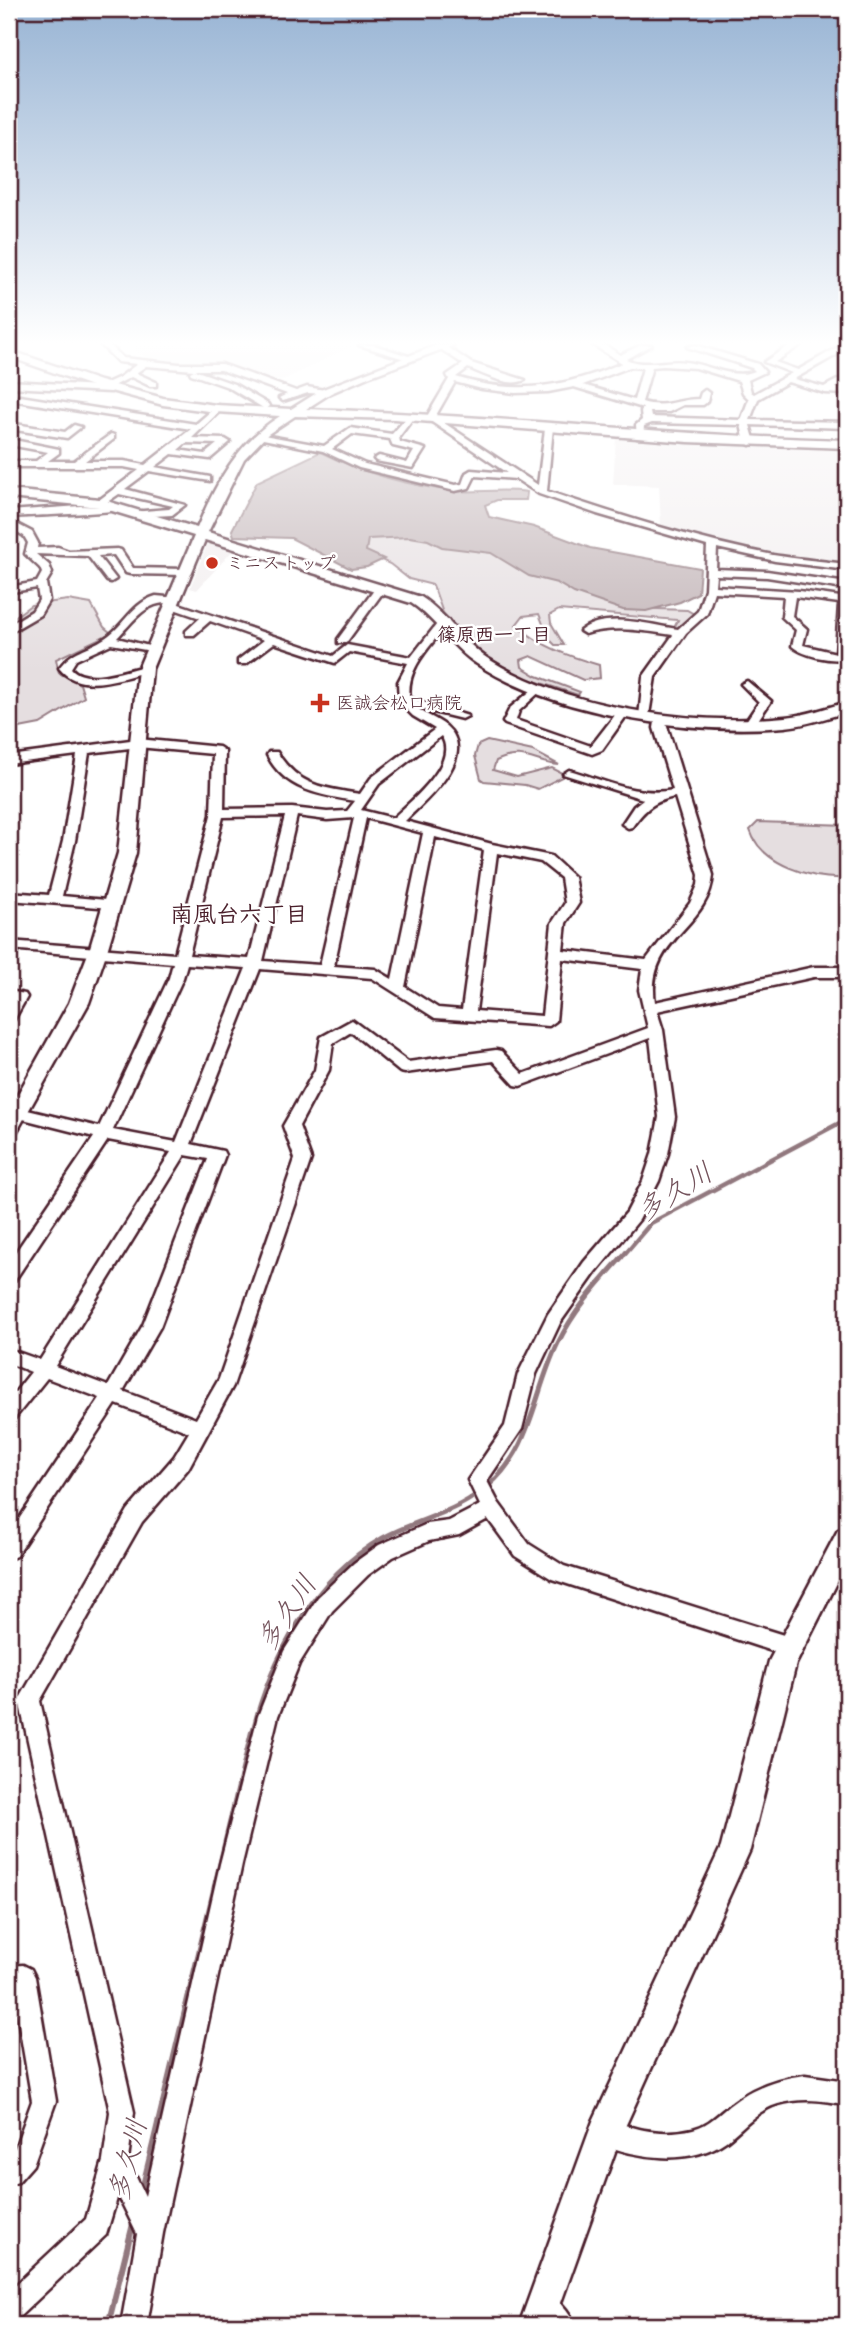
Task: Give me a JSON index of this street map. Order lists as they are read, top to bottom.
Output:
{
  "districts": ["篠原西一丁目", "南風台六丁目"],
  "water": ["多久川"],
  "places": {
    "other": ["ミニストップ"],
    "health": ["医誠会松口病院"]
  }
}
